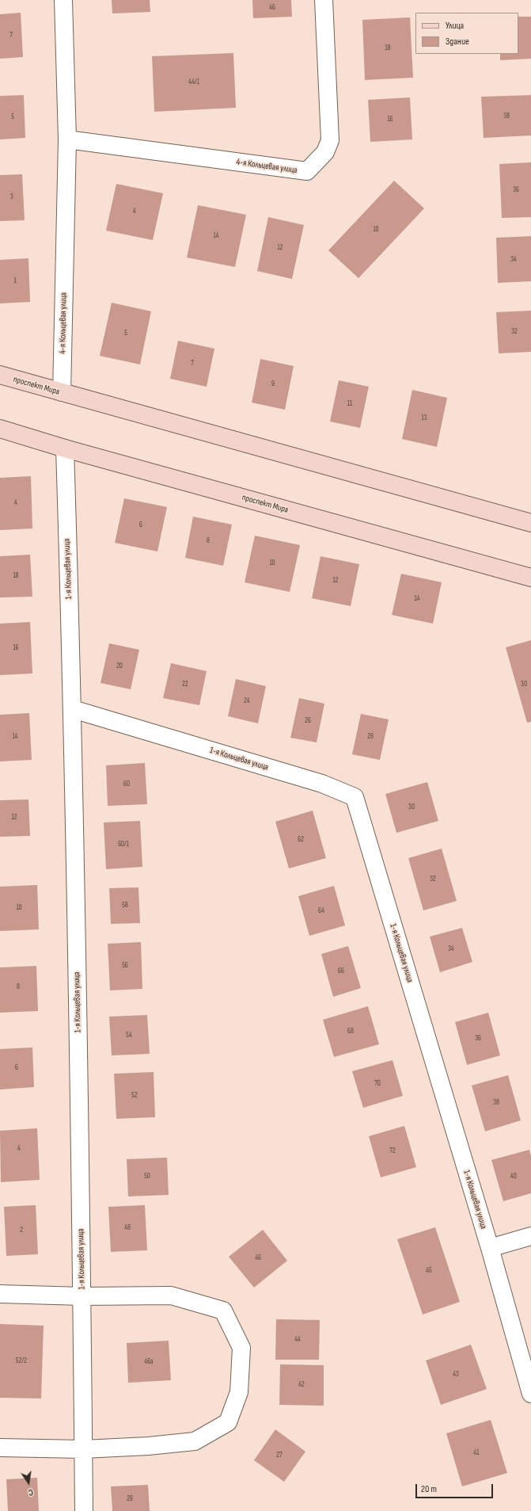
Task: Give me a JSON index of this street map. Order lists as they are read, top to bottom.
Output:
{
  "streets": {
    "main road": ["проспект Мира"],
    "street": ["4-я Кольцевая улица", "1-я Кольцевая улица"]
  },
  "crossings": [
    ["4-я Кольцевая улица", "проспект Мира"],
    ["проспект Мира", "1-я Кольцевая улица"]
  ],
  "house_numbers": [
    "46",
    "7",
    "18",
    "44/1",
    "38",
    "5",
    "16",
    "36",
    "3",
    "4",
    "10",
    "14",
    "12",
    "34",
    "1",
    "32",
    "5",
    "7",
    "9",
    "11",
    "13",
    "4",
    "6",
    "8",
    "10",
    "18",
    "12",
    "14",
    "16",
    "20",
    "22",
    "30",
    "24",
    "26",
    "14",
    "28",
    "60",
    "30",
    "12",
    "62",
    "60/1",
    "32",
    "58",
    "10",
    "64",
    "34",
    "56",
    "66",
    "8",
    "68",
    "54",
    "36",
    "6",
    "70",
    "52",
    "38",
    "4",
    "72",
    "50",
    "40",
    "48",
    "2",
    "46",
    "45",
    "44",
    "52/2",
    "46а",
    "43",
    "42",
    "41",
    "27",
    "29"
  ],
  "legend": ["Улица", "Здание"],
  "scale_bar": "20 m",
  "north": "bottom"
}
